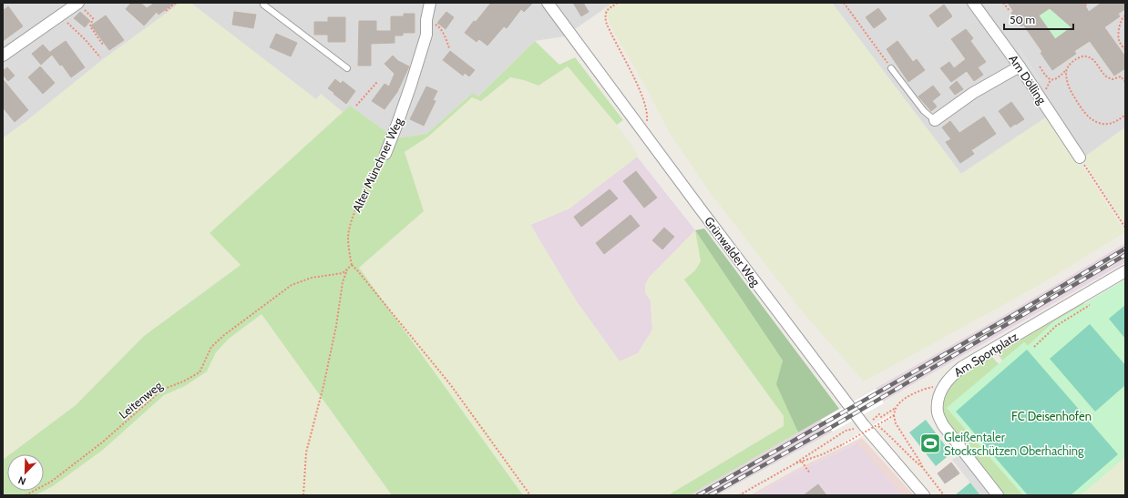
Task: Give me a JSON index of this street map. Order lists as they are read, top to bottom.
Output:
{
  "streets": {
    "street": [
      "Am Dölling",
      "Alter Münchner Weg",
      "Grünwalder Weg",
      "Am Sportplatz"
    ],
    "path": ["Leitenweg"]
  },
  "crossings": [
    ["Alter Münchner Weg", "Leitenweg"]
  ],
  "parks": ["FC Deisenhofen"],
  "places": {
    "sports": ["Gleißentaler Stockschützen Oberhaching"]
  },
  "scale_bar": "50 m",
  "north": "bottom left"
}
